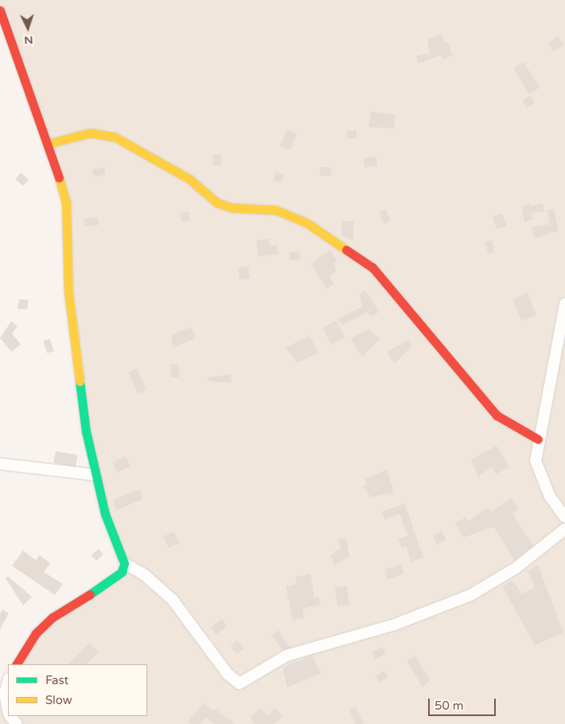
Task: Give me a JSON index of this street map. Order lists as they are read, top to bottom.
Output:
{
  "legend": ["Fast", "Slow"],
  "scale_bar": "50 m",
  "north": "bottom"
}
